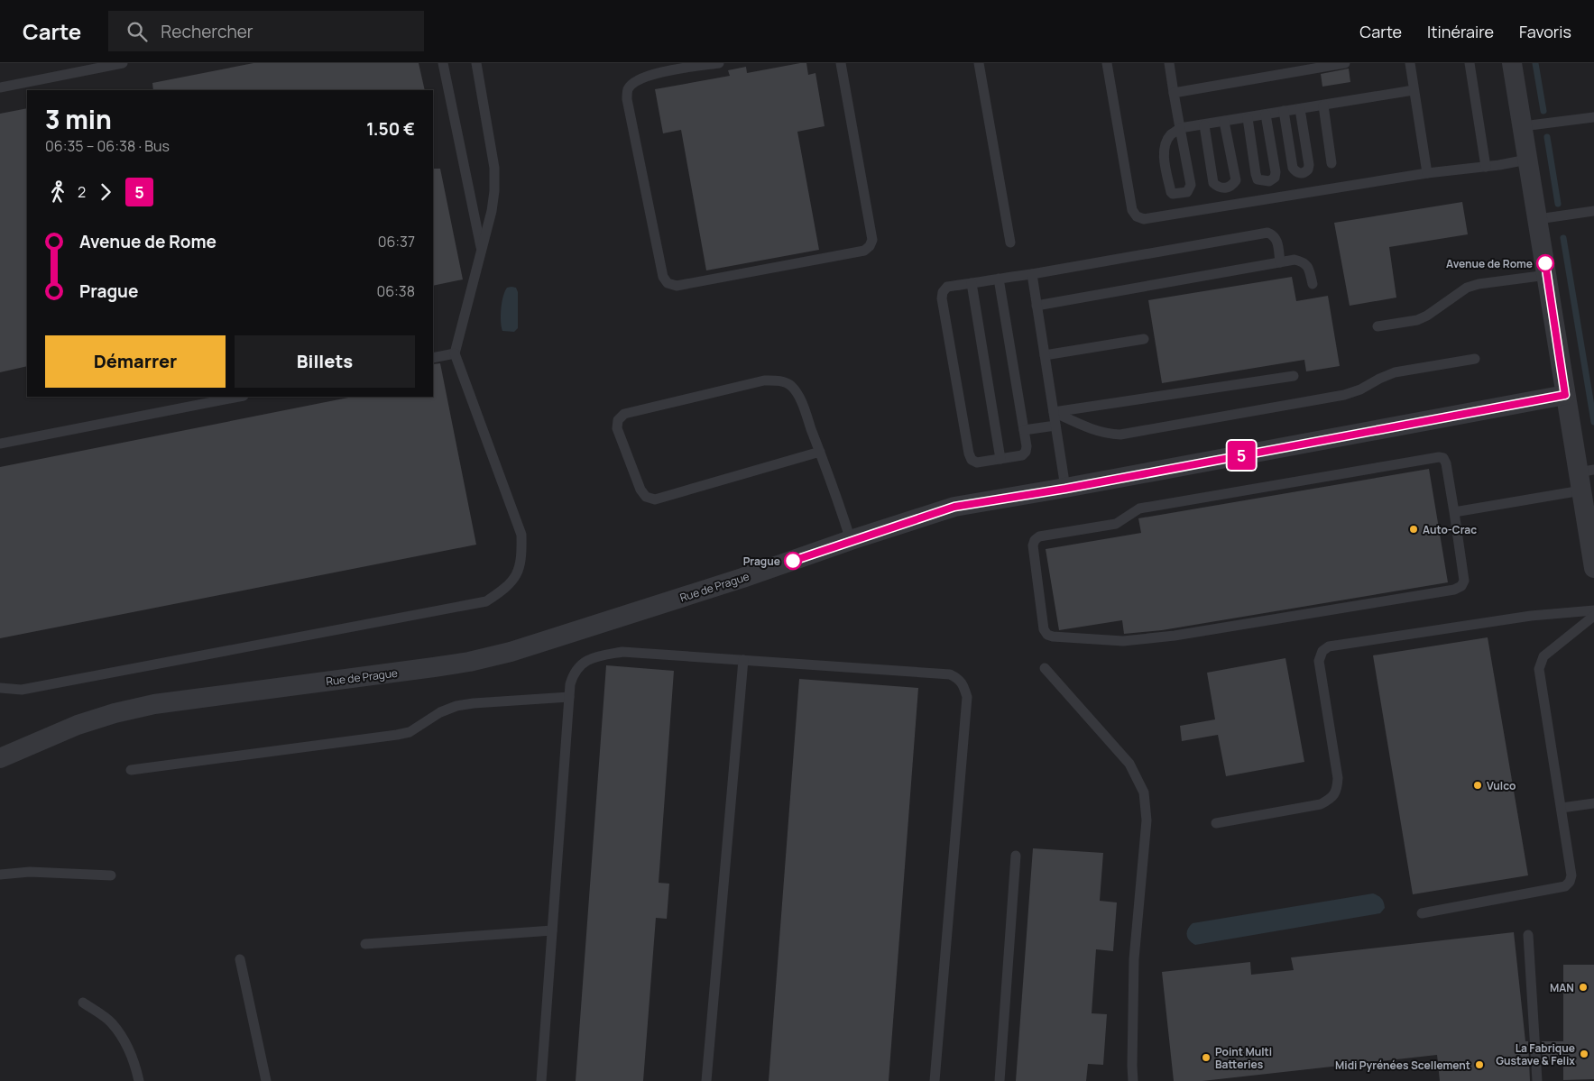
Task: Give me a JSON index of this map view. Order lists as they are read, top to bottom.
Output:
{
  "streets": {
    "street": ["Rue de Prague"]
  },
  "places": [
    "Avenue de Rome",
    "Auto-Crac",
    "Prague",
    "Vulco",
    "MAN",
    "La Fabrique Gustave & Felix",
    "Point Multi Batteries",
    "Midi Pyrénées Scellement"
  ],
  "lines": ["bus line 5"],
  "page": {
    "header": "Carte",
    "search": "Rechercher",
    "nav": ["Carte", "Itinéraire", "Favoris"],
    "on_map": "5",
    "heading": ["3 min", "06:35 – 06:38 · Bus", "1.50 €"],
    "legs": ["2", "5"],
    "list": [
      {
        "name": "Avenue de Rome",
        "value": "06:37"
      },
      {
        "name": "Prague",
        "value": "06:38"
      }
    ],
    "buttons": ["Démarrer", "Billets"]
  }
}
